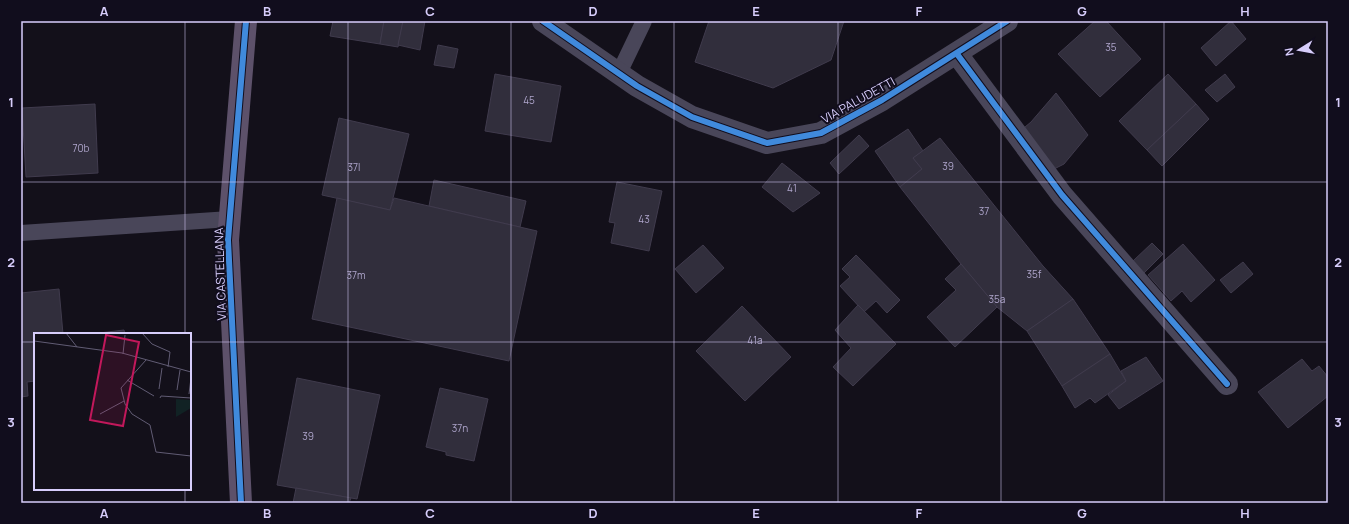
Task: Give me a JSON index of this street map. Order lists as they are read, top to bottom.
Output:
{
  "streets": {
    "main road": ["VIA CASTELLANA"],
    "street": ["VIA PALUDETTI"]
  },
  "house_numbers": [
    "35",
    "45",
    "70b",
    "39",
    "37l",
    "41",
    "37",
    "43",
    "35f",
    "37m",
    "35a",
    "41a",
    "37n",
    "39"
  ],
  "north": "left",
  "grid": {
    "columns": [
      "A",
      "B",
      "C",
      "D",
      "E",
      "F",
      "G",
      "H"
    ],
    "rows": ["1", "2", "3"]
  }
}
